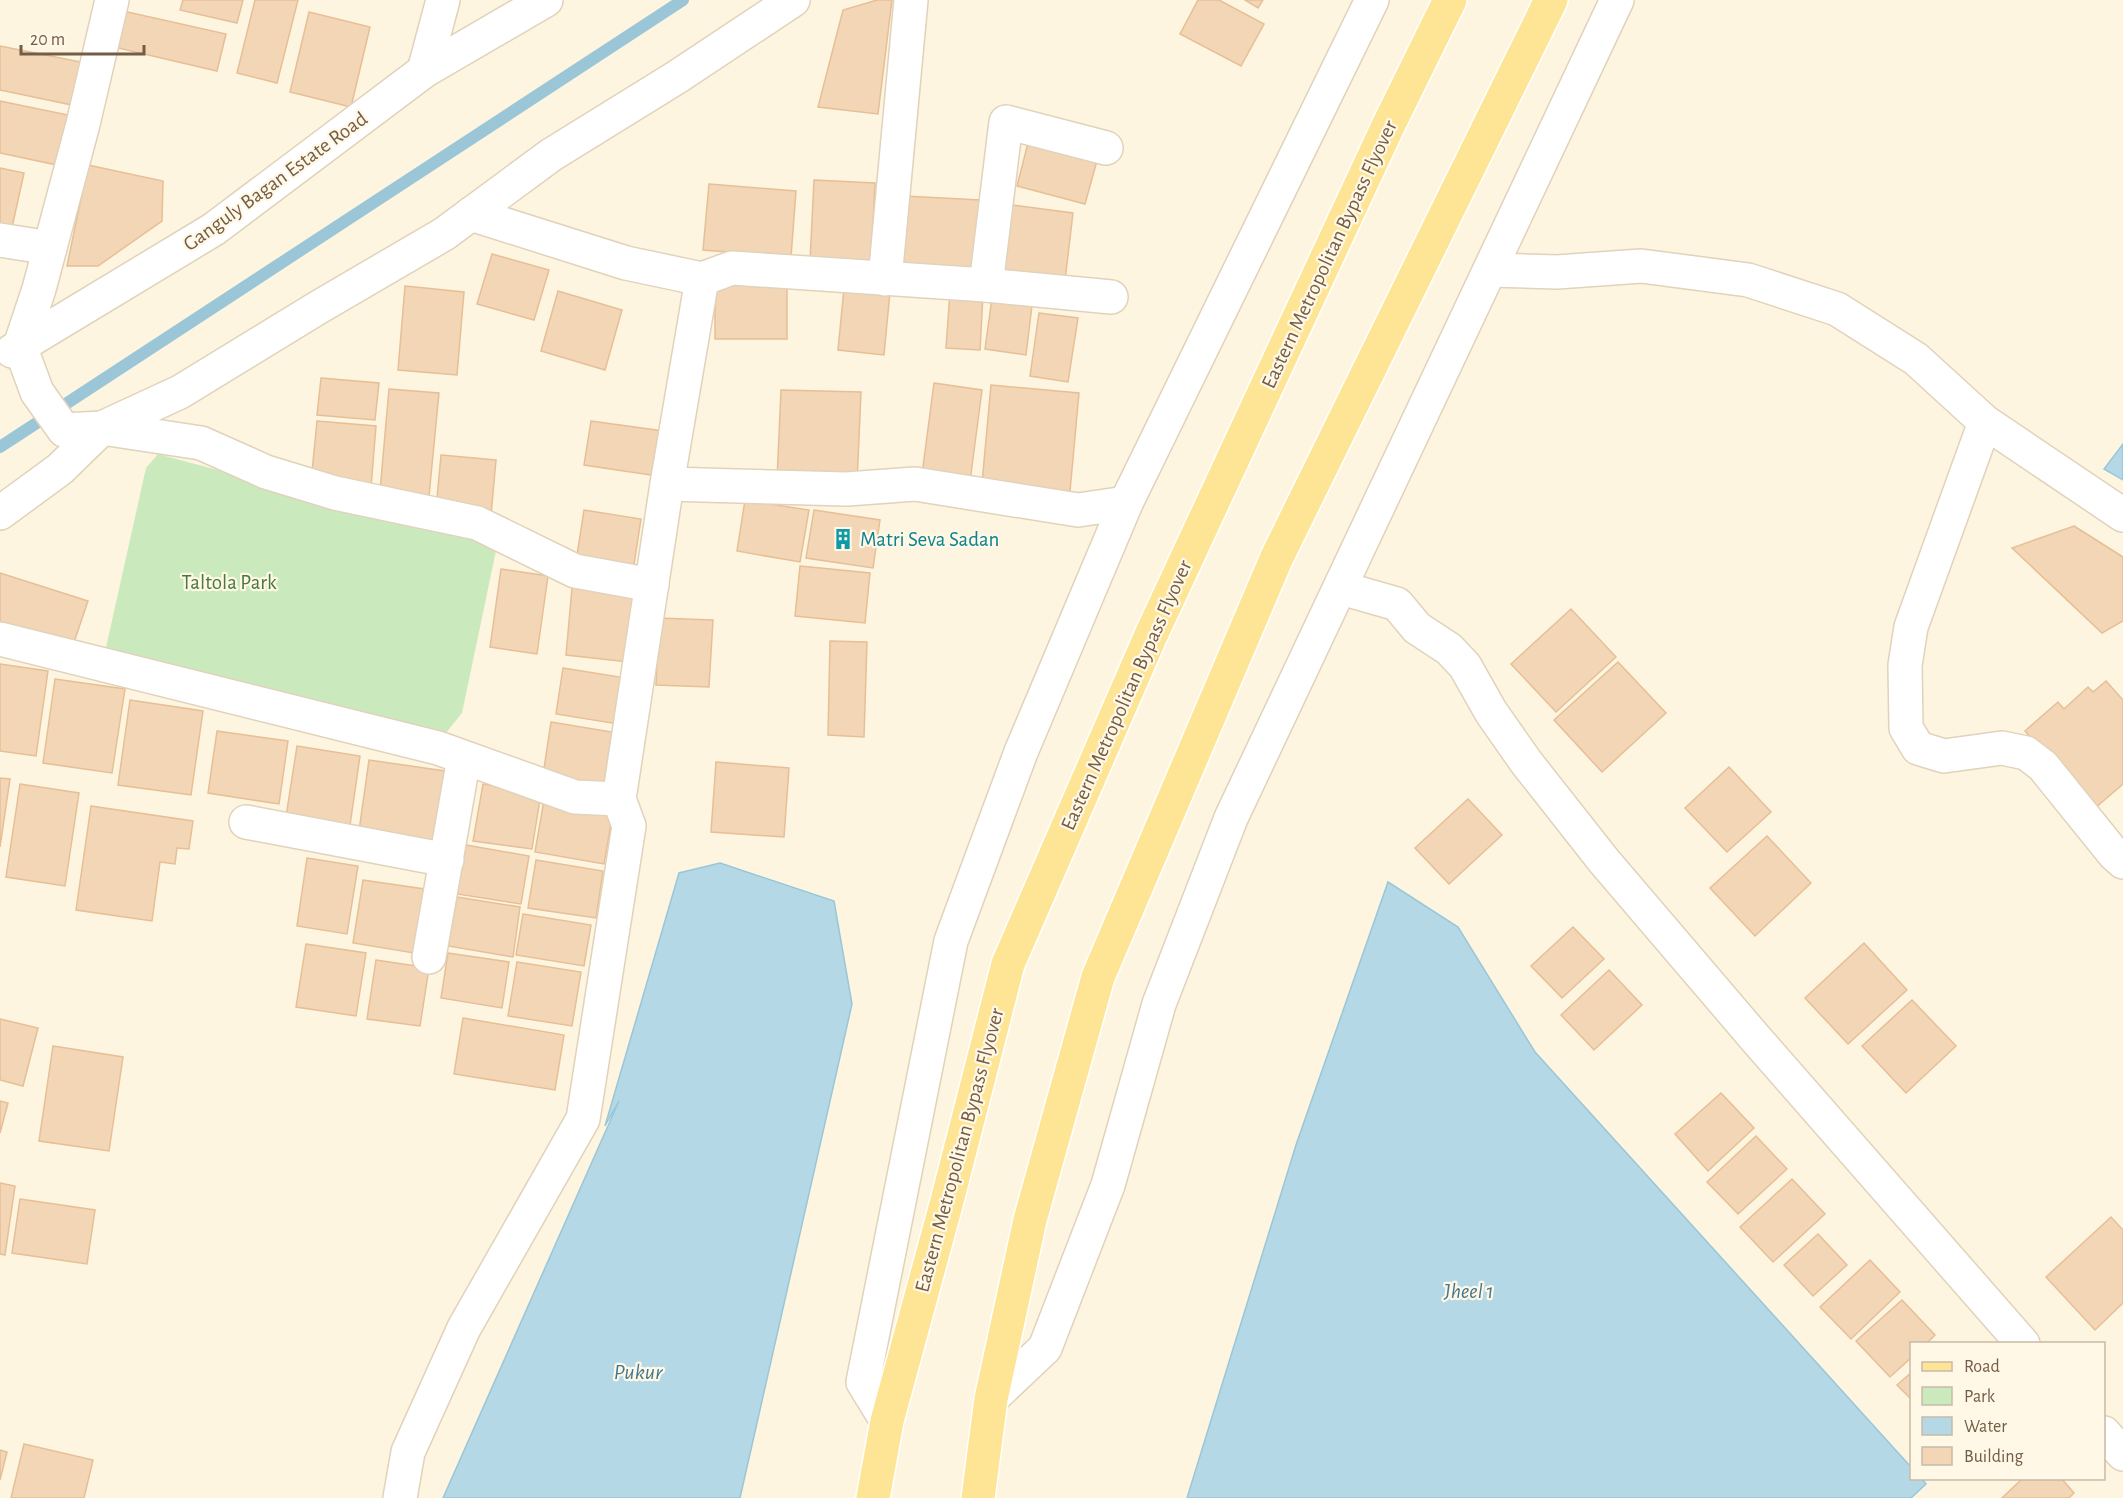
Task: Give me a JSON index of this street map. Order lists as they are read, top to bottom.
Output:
{
  "streets": {
    "main road": ["Eastern Metropolitan Bypass Flyover"],
    "street": ["Ganguly Bagan Estate Road"]
  },
  "water": ["Jheel 1", "Pukur"],
  "parks": ["Taltola Park"],
  "places": {
    "building": ["Matri Seva Sadan"]
  },
  "legend": [
    "Road",
    "Park",
    "Water",
    "Building"
  ],
  "scale_bar": "20 m"
}
